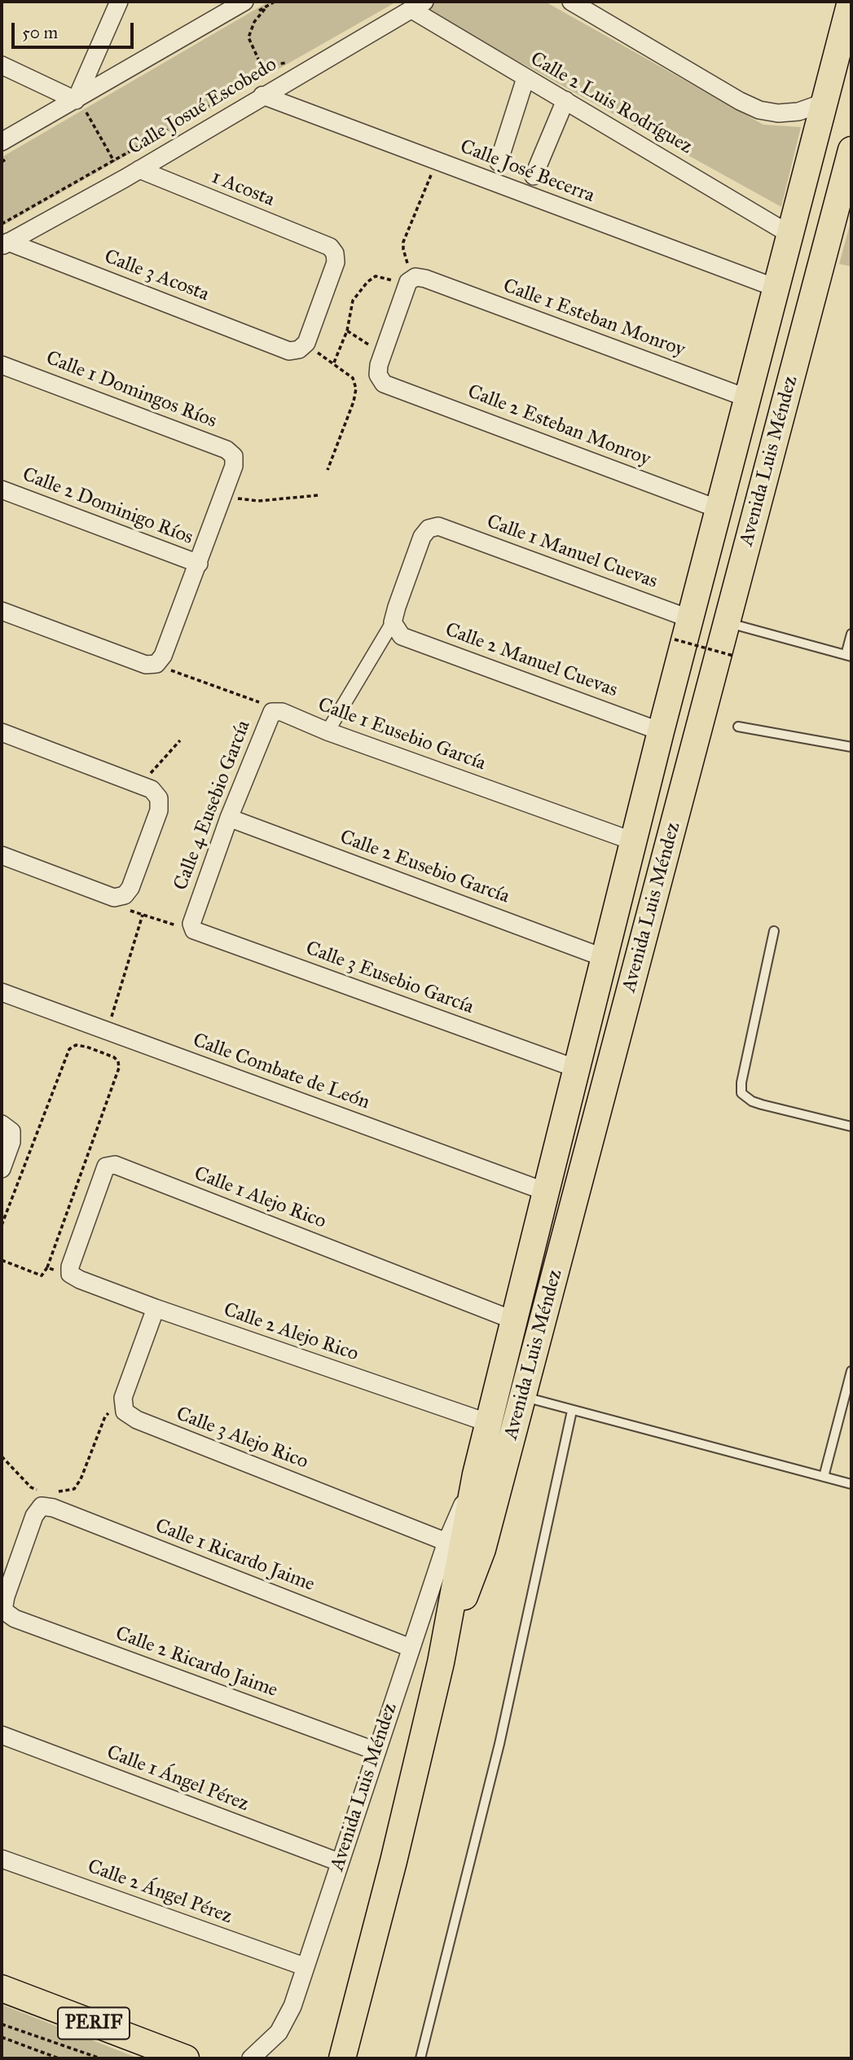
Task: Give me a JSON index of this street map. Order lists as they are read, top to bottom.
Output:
{
  "streets": {
    "main road": ["Avenida Luis Méndez", "PERIF"],
    "street": [
      "Calle 2 Luis Rodríguez",
      "Calle Josué Escobedo",
      "Calle José Becerra",
      "1 Acosta",
      "Calle 3 Acosta",
      "Calle 1 Esteban Monroy",
      "Calle 1 Domingos Ríos",
      "Calle 2 Esteban Monroy",
      "Calle 2 Dominigo Ríos",
      "Calle 1 Manuel Cuevas",
      "Calle 2 Manuel Cuevas",
      "Calle 1 Eusebio García",
      "Calle 4 Eusebio García",
      "Calle 2 Eusebio García",
      "Calle 3 Eusebio García",
      "Calle Combate de León",
      "Calle 1 Alejo Rico",
      "Calle 2 Alejo Rico",
      "Calle 3 Alejo Rico",
      "Calle 1 Ricardo Jaime",
      "Calle 2 Ricardo Jaime",
      "Calle 1 Ángel Pérez",
      "Calle 2 Ángel Pérez"
    ]
  },
  "crossings": [
    ["Calle 2 Luis Rodríguez", "Calle Josué Escobedo"],
    ["Calle 2 Luis Rodríguez", "Avenida Luis Méndez"],
    ["Calle Josué Escobedo", "Calle José Becerra"],
    ["Calle Josué Escobedo", "1 Acosta"],
    ["Calle Josué Escobedo", "Calle 3 Acosta"],
    ["Calle José Becerra", "Avenida Luis Méndez"],
    ["1 Acosta", "Calle 3 Acosta"],
    ["Calle 1 Esteban Monroy", "Avenida Luis Méndez"],
    ["Calle 2 Esteban Monroy", "Avenida Luis Méndez"],
    ["Avenida Luis Méndez", "Calle 1 Manuel Cuevas"],
    ["Avenida Luis Méndez", "Calle 2 Manuel Cuevas"],
    ["Avenida Luis Méndez", "Calle 1 Eusebio García"],
    ["Avenida Luis Méndez", "Calle 2 Eusebio García"],
    ["Avenida Luis Méndez", "Calle 3 Eusebio García"],
    ["Avenida Luis Méndez", "Calle Combate de León"],
    ["Avenida Luis Méndez", "Calle 1 Alejo Rico"],
    ["Avenida Luis Méndez", "Calle 2 Alejo Rico"],
    ["Avenida Luis Méndez", "Calle 3 Alejo Rico"],
    ["Avenida Luis Méndez", "Calle 1 Ricardo Jaime"],
    ["Avenida Luis Méndez", "Calle 2 Ricardo Jaime"],
    ["Avenida Luis Méndez", "Calle 1 Ángel Pérez"],
    ["Avenida Luis Méndez", "Calle 2 Ángel Pérez"],
    ["Calle 1 Manuel Cuevas", "Calle 2 Manuel Cuevas"],
    ["Calle 1 Eusebio García", "Calle 4 Eusebio García"],
    ["Calle 4 Eusebio García", "Calle 2 Eusebio García"],
    ["Calle 4 Eusebio García", "Calle 3 Eusebio García"],
    ["Calle 1 Alejo Rico", "Calle 2 Alejo Rico"],
    ["Calle 1 Ricardo Jaime", "Calle 2 Ricardo Jaime"]
  ],
  "scale_bar": "50 m"
}
